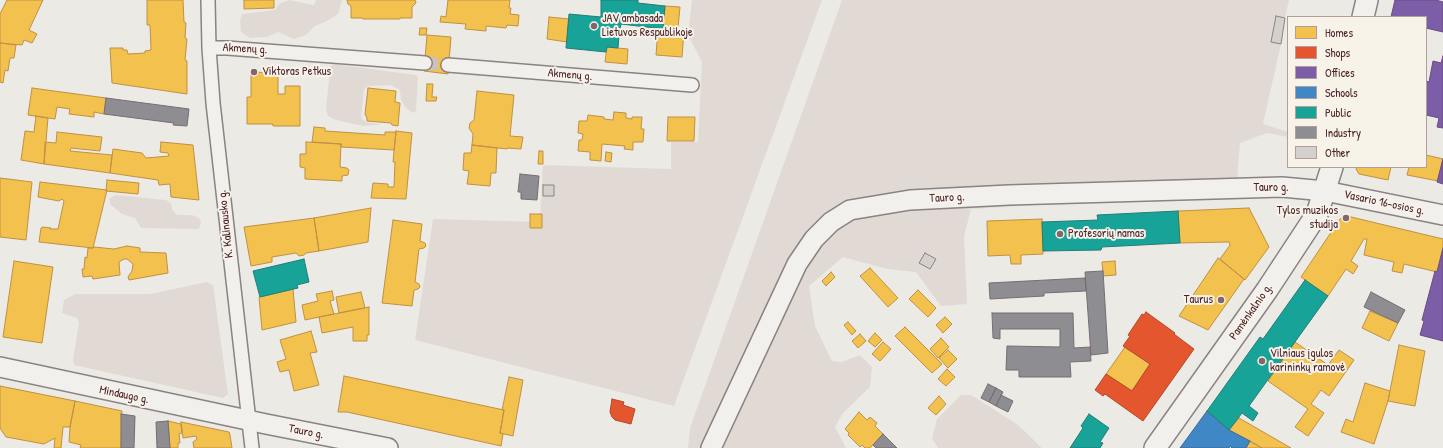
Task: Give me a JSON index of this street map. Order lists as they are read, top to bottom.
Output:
{
  "streets": {
    "main road": [
      "Tauro g.",
      "Vasario 16-osios g.",
      "Pamėnkalnio g.",
      "Mindaugo g."
    ],
    "street": ["Akmenų g.", "K. Kalinausko g."]
  },
  "crossings": [
    ["Akmenų g.", "K. Kalinausko g."],
    ["Tauro g.", "Vasario 16-osios g."],
    ["Tauro g.", "K. Kalinausko g."],
    ["Tauro g.", "Pamėnkalnio g."],
    ["Tauro g.", "Mindaugo g."],
    ["Vasario 16-osios g.", "Pamėnkalnio g."],
    ["K. Kalinausko g.", "Mindaugo g."]
  ],
  "places": [
    "JAV ambasada Lietuvos Respublikoje",
    "Viktoras Petkus",
    "Tylos muzikos studija",
    "Profesorių namas",
    "Taurus",
    "Vilniaus įgulos karininkų ramovė"
  ],
  "legend": [
    "Homes",
    "Shops",
    "Offices",
    "Schools",
    "Public",
    "Industry",
    "Other"
  ]
}
